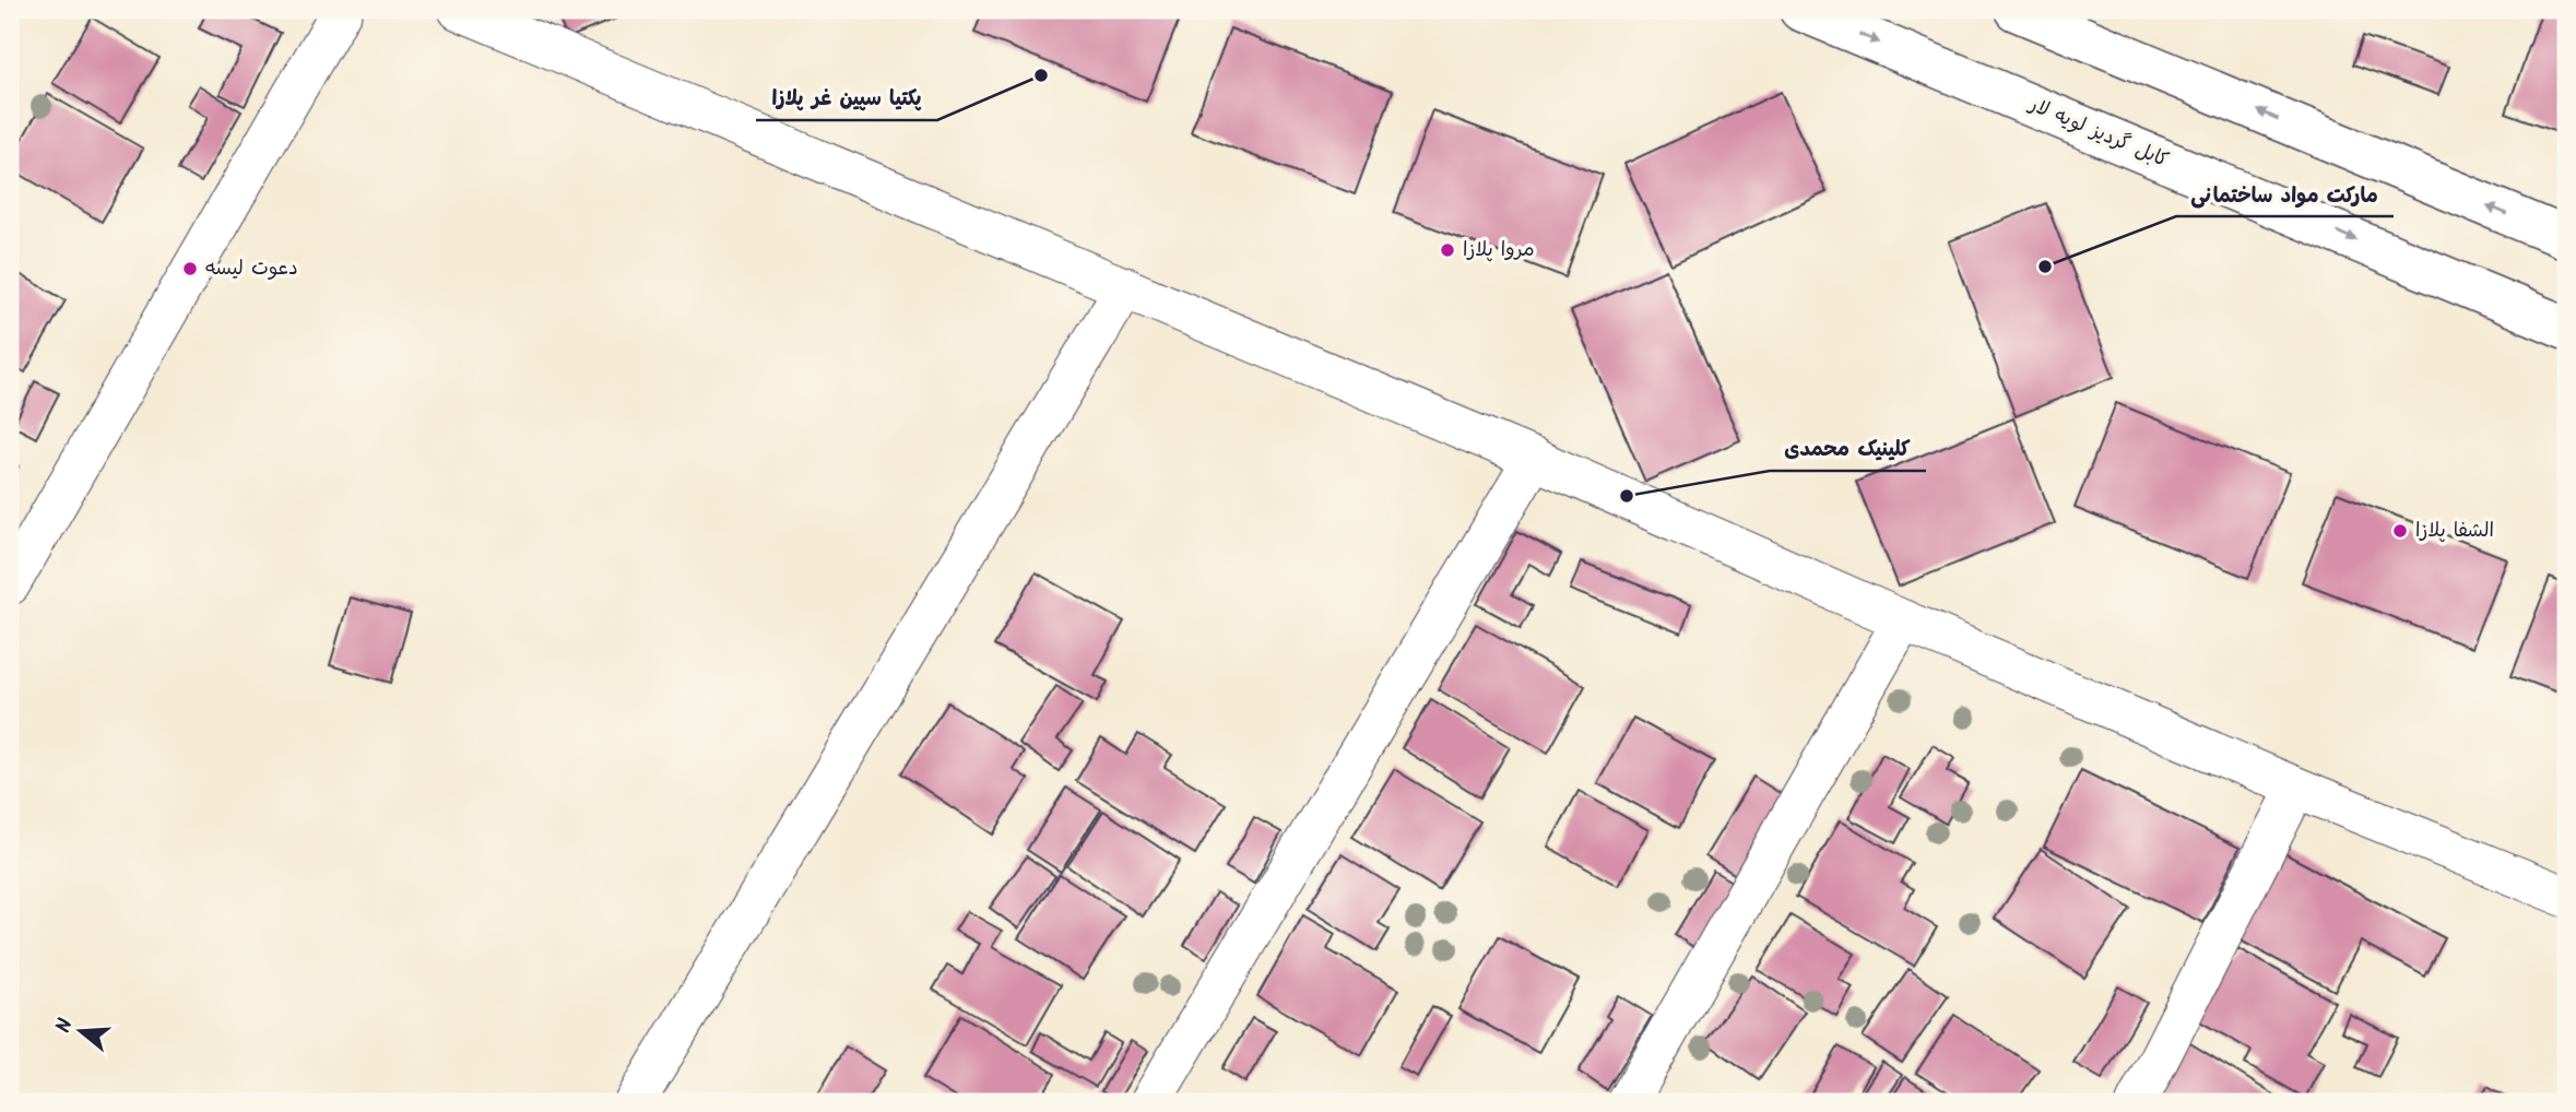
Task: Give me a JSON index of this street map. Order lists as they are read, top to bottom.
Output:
{
  "streets": {
    "highway": ["کابل گردیز لویه لار"]
  },
  "places": [
    "پکتیا سپین غر پلازا",
    "مروا پلازا",
    "مارکت مواد ساختمانی",
    "دعوت لیسه",
    "کلینیک محمدی",
    "الشفا پلازا"
  ],
  "north": "left"
}
